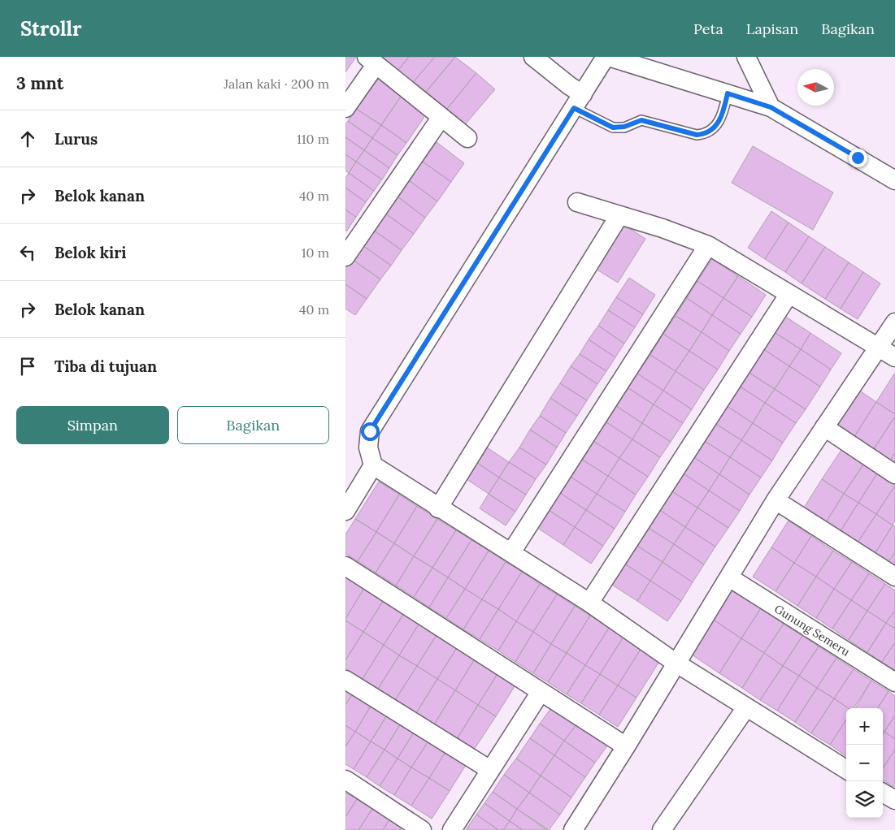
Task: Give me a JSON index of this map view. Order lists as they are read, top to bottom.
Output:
{
  "streets": {
    "street": ["Gunung Semeru"]
  },
  "north": "left",
  "page": {
    "header": "Strollr",
    "nav": ["Peta", "Lapisan", "Bagikan"],
    "heading": ["3 mnt", "Jalan kaki · 200 m"],
    "list": [
      ["Lurus", "110 m"],
      ["Belok kanan", "40 m"],
      ["Belok kiri", "10 m"],
      ["Belok kanan", "40 m"],
      "Tiba di tujuan"
    ],
    "buttons": ["Simpan", "Bagikan"],
    "map_buttons": ["+", "−"]
  }
}
